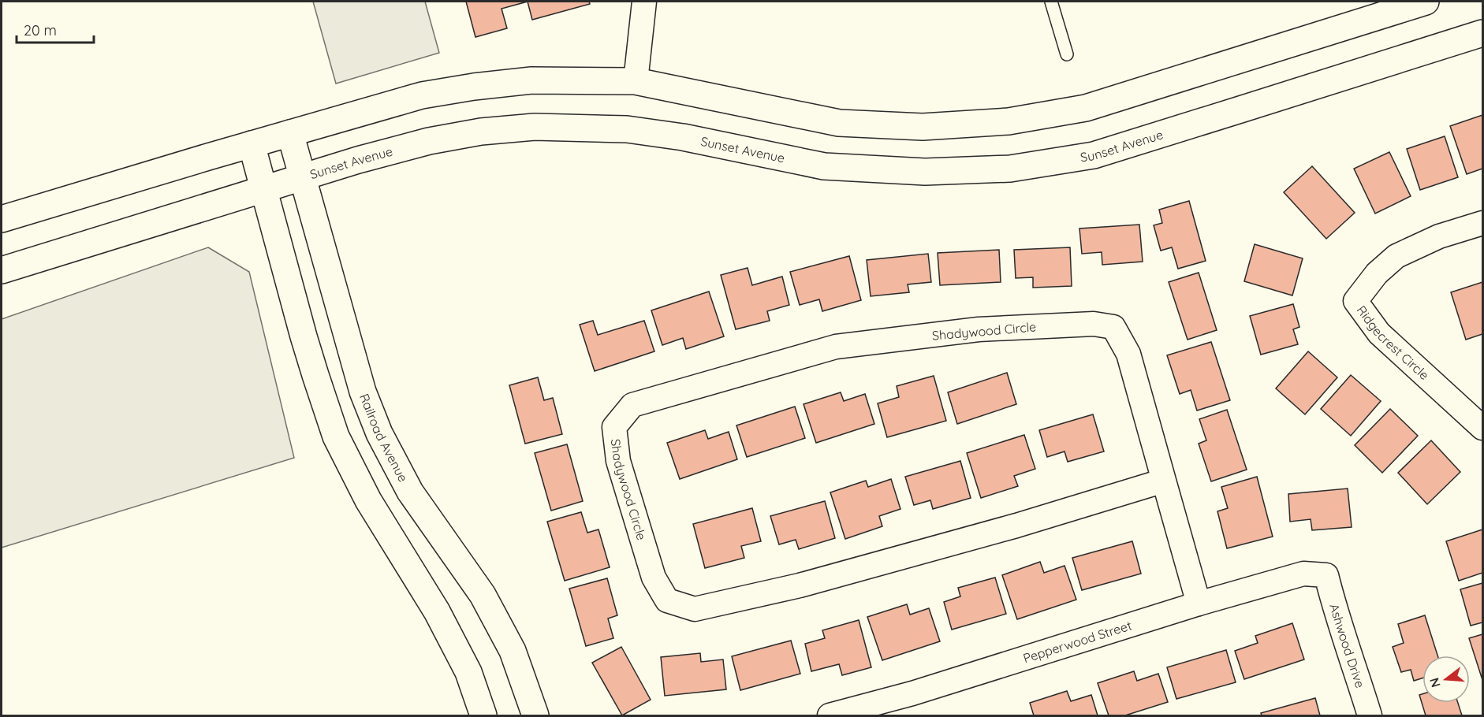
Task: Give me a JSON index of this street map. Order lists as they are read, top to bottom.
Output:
{
  "streets": {
    "main road": ["Sunset Avenue", "Railroad Avenue"],
    "street": [
      "Shadywood Circle",
      "Ridgecrest Circle",
      "Pepperwood Street",
      "Ashwood Drive"
    ]
  },
  "crossings": [
    ["Sunset Avenue", "Railroad Avenue"],
    ["Shadywood Circle", "Pepperwood Street"],
    ["Pepperwood Street", "Ashwood Drive"]
  ],
  "scale_bar": "20 m",
  "north": "left"
}
